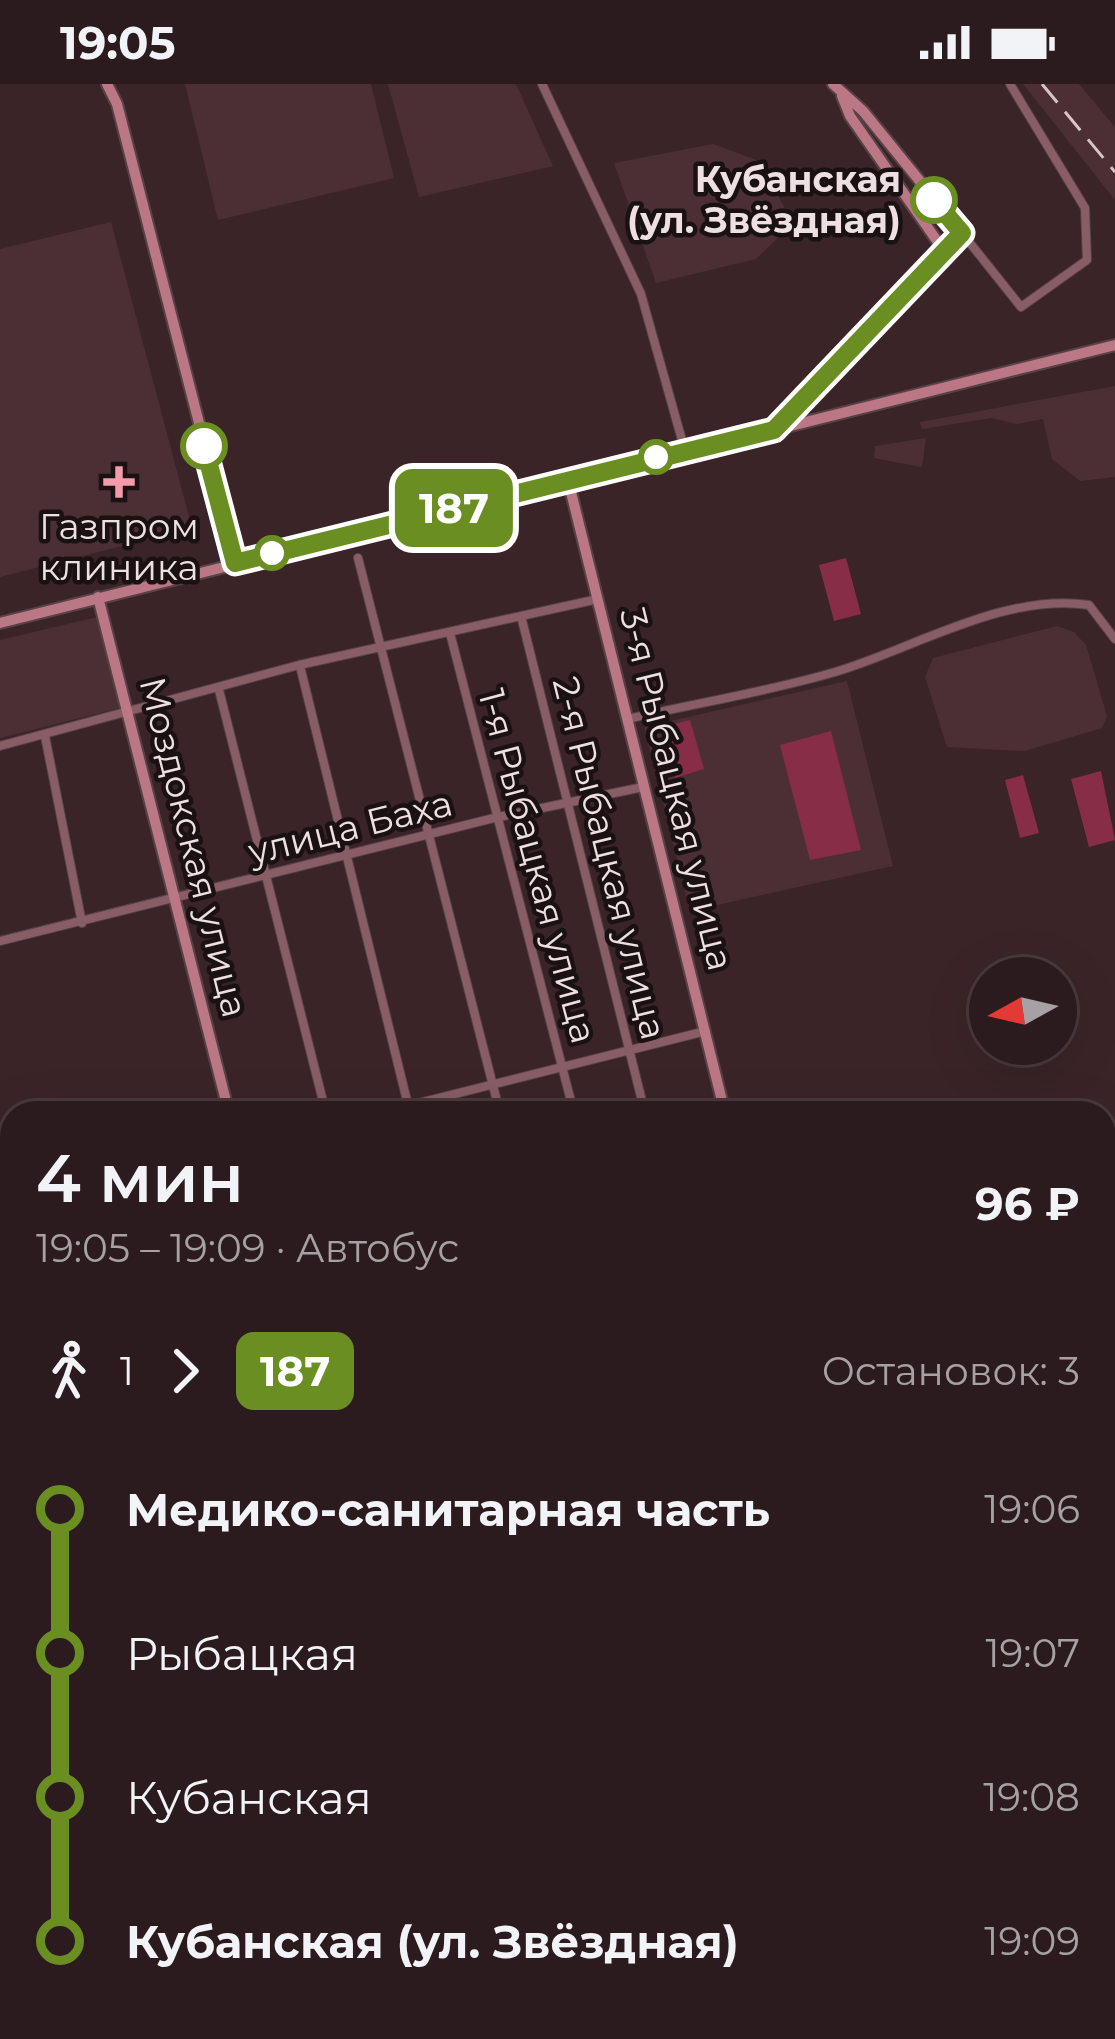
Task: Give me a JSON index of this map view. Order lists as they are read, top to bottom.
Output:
{
  "streets": {
    "main road": ["3-я Рыбацкая улица", "Моздокская улица"],
    "street": ["улица Баха", "2-я Рыбацкая улица", "1-я Рыбацкая улица"]
  },
  "crossings": [
    ["3-я Рыбацкая улица", "улица Баха"],
    ["улица Баха", "Моздокская улица"],
    ["улица Баха", "2-я Рыбацкая улица"],
    ["улица Баха", "1-я Рыбацкая улица"]
  ],
  "places": {
    "other": ["Кубанская (ул. Звёздная)"],
    "health": ["Газпром клиника"]
  },
  "lines": ["bus line 187"],
  "north": "left",
  "page": {
    "status": "19:05",
    "on_map": "187",
    "heading": ["4 мин", "19:05 – 19:09 · Автобус", "96 ₽"],
    "legs": ["1", "187", "Остановок: 3"],
    "list": [
      {
        "name": "Медико-санитарная часть",
        "value": "19:06"
      },
      {
        "name": "Рыбацкая",
        "value": "19:07"
      },
      {
        "name": "Кубанская",
        "value": "19:08"
      },
      {
        "name": "Кубанская (ул. Звёздная)",
        "value": "19:09"
      }
    ]
  }
}
